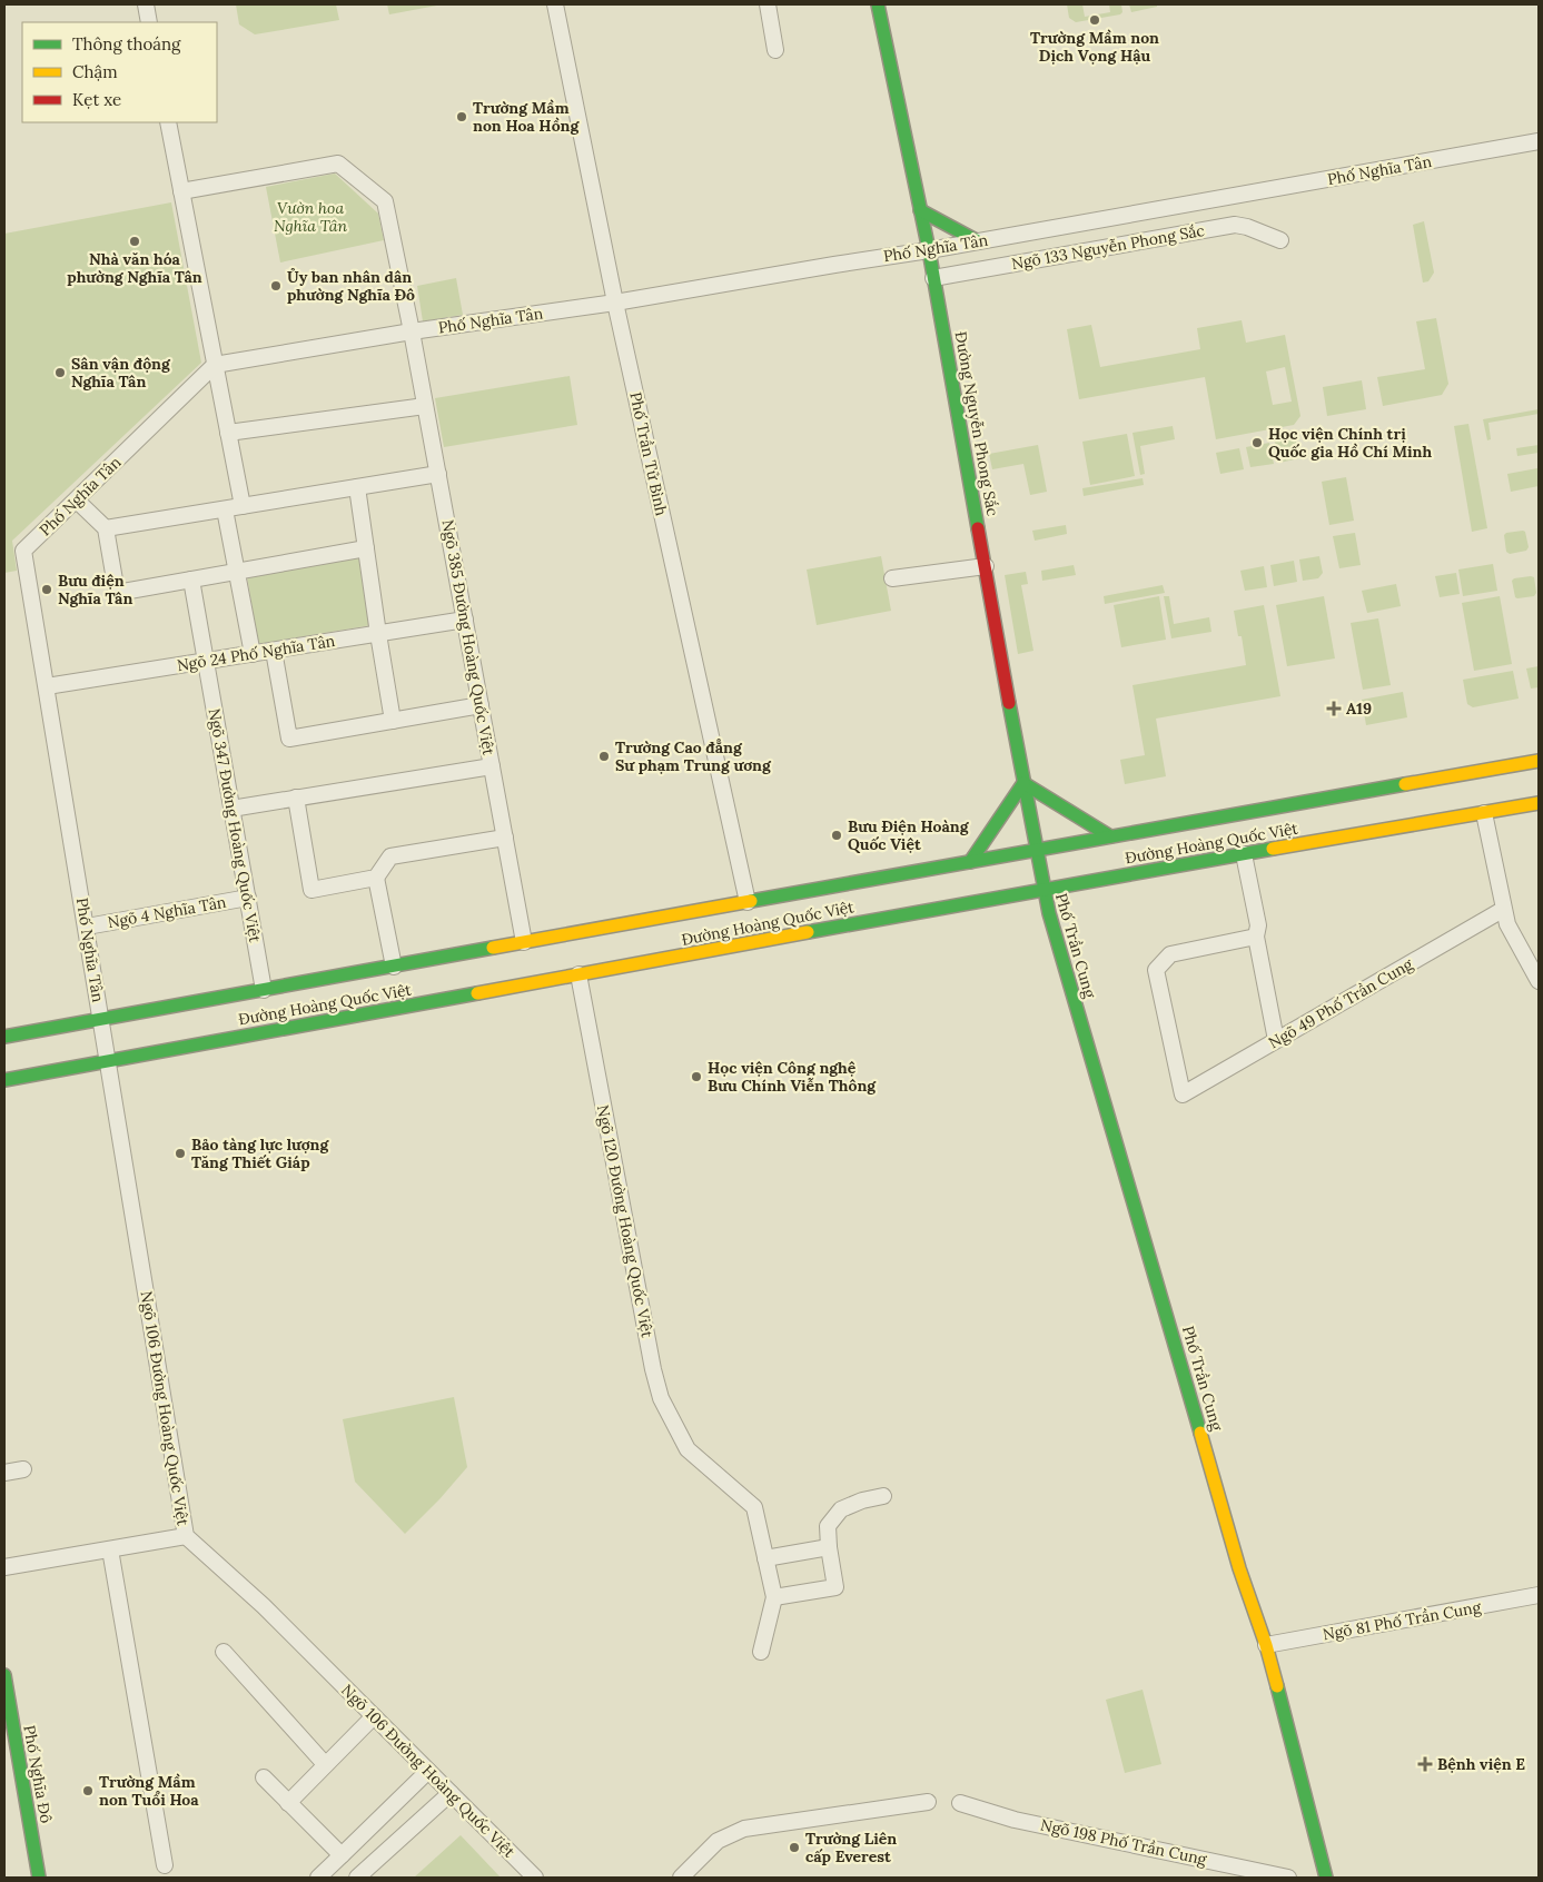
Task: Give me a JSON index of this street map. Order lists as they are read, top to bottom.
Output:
{
  "streets": {
    "main road": [
      "Đường Nguyễn Phong Sắc",
      "Đường Hoàng Quốc Việt",
      "Phố Trần Cung",
      "Phố Nghĩa Đô"
    ],
    "street": [
      "Phố Nghĩa Tân",
      "Ngõ 133 Nguyễn Phong Sắc",
      "Phố Trần Tử Bình",
      "Ngõ 385 Đường Hoàng Quốc Việt",
      "Ngõ 24 Phố Nghĩa Tân",
      "Ngõ 347 Đường Hoàng Quốc Việt",
      "Ngõ 4 Nghĩa Tân",
      "Ngõ 49 Phố Trần Cung",
      "Ngõ 120 Đường Hoàng Quốc Việt",
      "Ngõ 106 Đường Hoàng Quốc Việt",
      "Ngõ 81 Phố Trần Cung",
      "Ngõ 198 Phố Trần Cung"
    ]
  },
  "crossings": [
    ["Phố Nghĩa Tân", "Đường Nguyễn Phong Sắc"],
    ["Phố Nghĩa Tân", "Phố Trần Tử Bình"],
    ["Phố Nghĩa Tân", "Ngõ 385 Đường Hoàng Quốc Việt"],
    ["Phố Nghĩa Tân", "Ngõ 24 Phố Nghĩa Tân"],
    ["Phố Nghĩa Tân", "Đường Hoàng Quốc Việt"],
    ["Phố Nghĩa Tân", "Ngõ 4 Nghĩa Tân"],
    ["Phố Nghĩa Tân", "Ngõ 106 Đường Hoàng Quốc Việt"],
    ["Ngõ 133 Nguyễn Phong Sắc", "Đường Nguyễn Phong Sắc"],
    ["Đường Nguyễn Phong Sắc", "Đường Hoàng Quốc Việt"],
    ["Đường Nguyễn Phong Sắc", "Phố Trần Cung"],
    ["Phố Trần Tử Bình", "Đường Hoàng Quốc Việt"],
    ["Ngõ 385 Đường Hoàng Quốc Việt", "Ngõ 24 Phố Nghĩa Tân"],
    ["Ngõ 385 Đường Hoàng Quốc Việt", "Đường Hoàng Quốc Việt"],
    ["Ngõ 24 Phố Nghĩa Tân", "Ngõ 347 Đường Hoàng Quốc Việt"],
    ["Ngõ 347 Đường Hoàng Quốc Việt", "Đường Hoàng Quốc Việt"],
    ["Ngõ 347 Đường Hoàng Quốc Việt", "Ngõ 4 Nghĩa Tân"],
    ["Đường Hoàng Quốc Việt", "Phố Trần Cung"],
    ["Đường Hoàng Quốc Việt", "Ngõ 120 Đường Hoàng Quốc Việt"],
    ["Đường Hoàng Quốc Việt", "Ngõ 106 Đường Hoàng Quốc Việt"],
    ["Phố Trần Cung", "Ngõ 81 Phố Trần Cung"]
  ],
  "parks": ["Vườn hoa Nghĩa Tân"],
  "places": {
    "other": [
      "Trường Mầm non Dịch Vọng Hậu",
      "Trường Mầm non Hoa Hồng",
      "Nhà văn hóa phường Nghĩa Tân",
      "Ủy ban nhân dân phường Nghĩa Đô",
      "Sân vận động Nghĩa Tân",
      "Học viện Chính trị Quốc gia Hồ Chí Minh",
      "Bưu điện Nghĩa Tân",
      "Trường Cao đẳng Sư phạm Trung ương",
      "Bưu Điện Hoàng Quốc Việt",
      "Học viện Công nghệ Bưu Chính Viễn Thông",
      "Bảo tàng lực lượng Tăng Thiết Giáp",
      "Trường Mầm non Tuổi Hoa",
      "Trường Liên cấp Everest"
    ],
    "health": ["A19", "Bệnh viện E"]
  },
  "legend": ["Thông thoáng", "Chậm", "Kẹt xe"]
}
